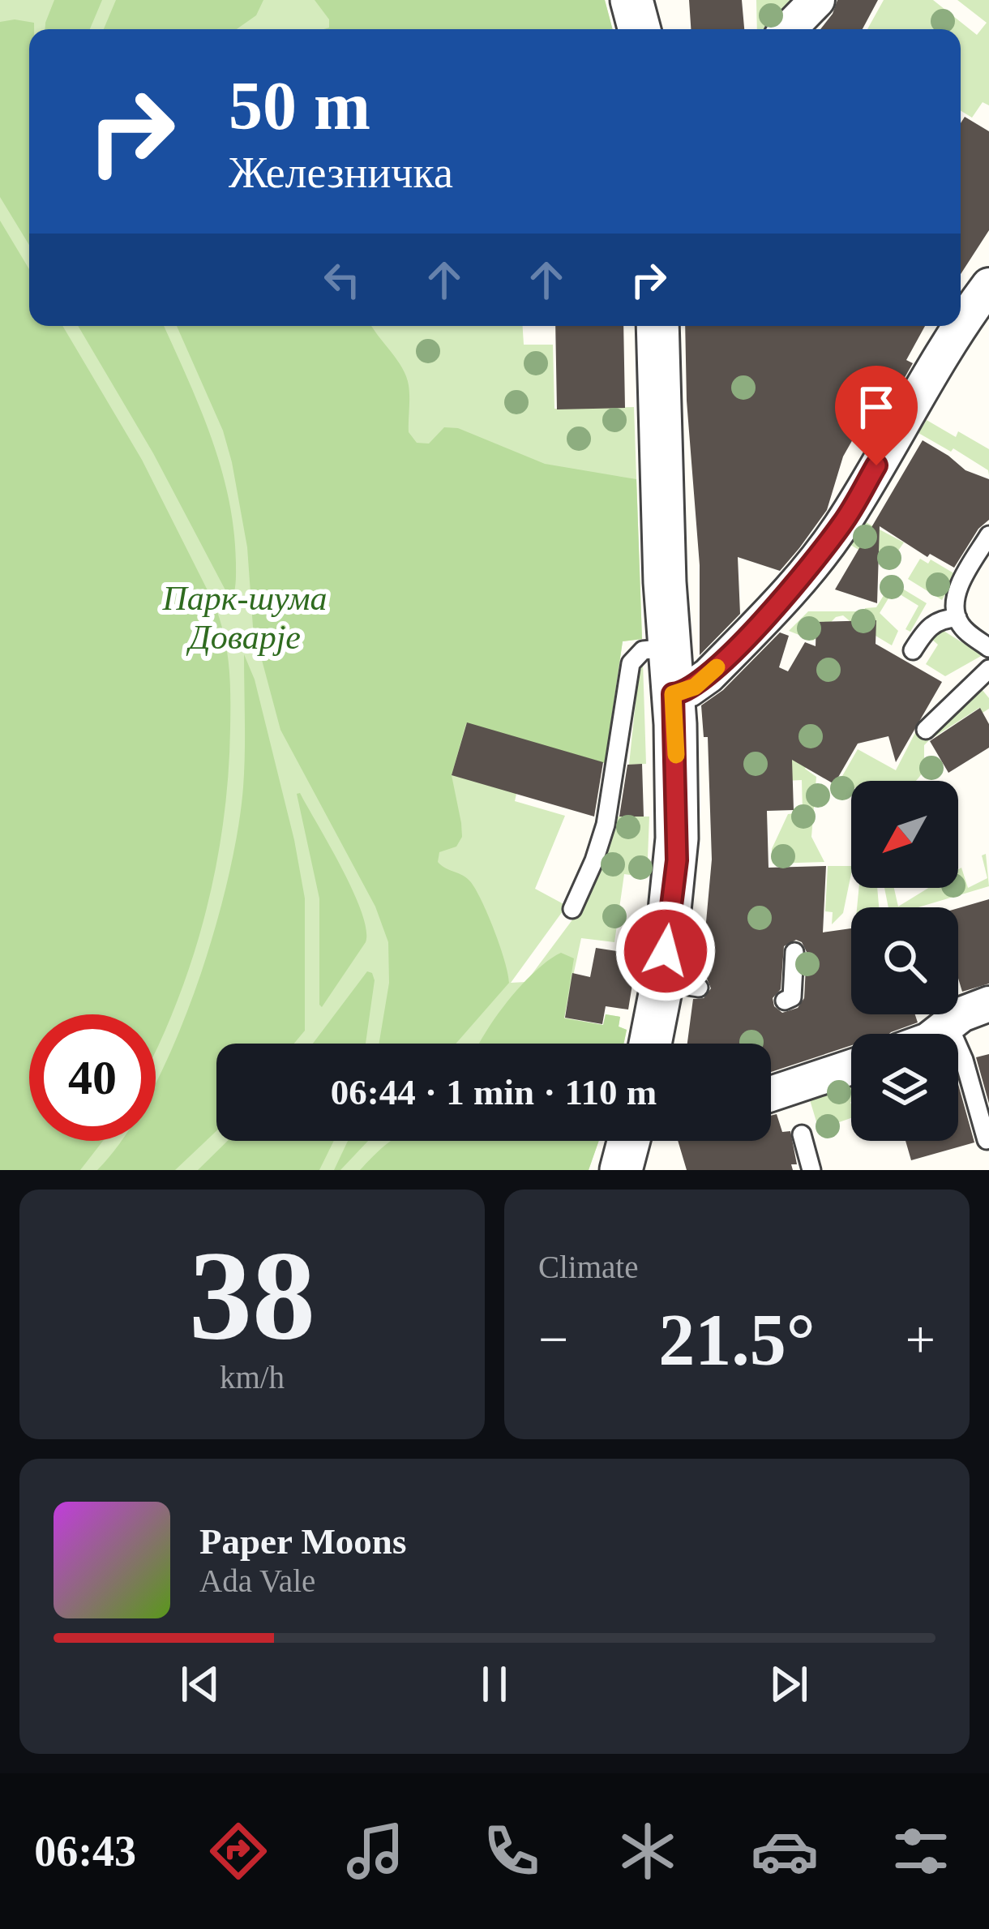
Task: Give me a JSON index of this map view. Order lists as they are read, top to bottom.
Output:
{
  "parks": ["Парк-шума Доварје"],
  "north": "bottom left",
  "page": {
    "turn": ["50 m", "Железничка"],
    "limit": "40",
    "trip": "06:44 · 1 min · 110 m",
    "tile": [
      ["38", "km/h"],
      "Climate"
    ],
    "heat": ["−", "21.5°", "+"],
    "song": ["Paper Moons", "Ada Vale"],
    "tabs": "06:43"
  }
}
